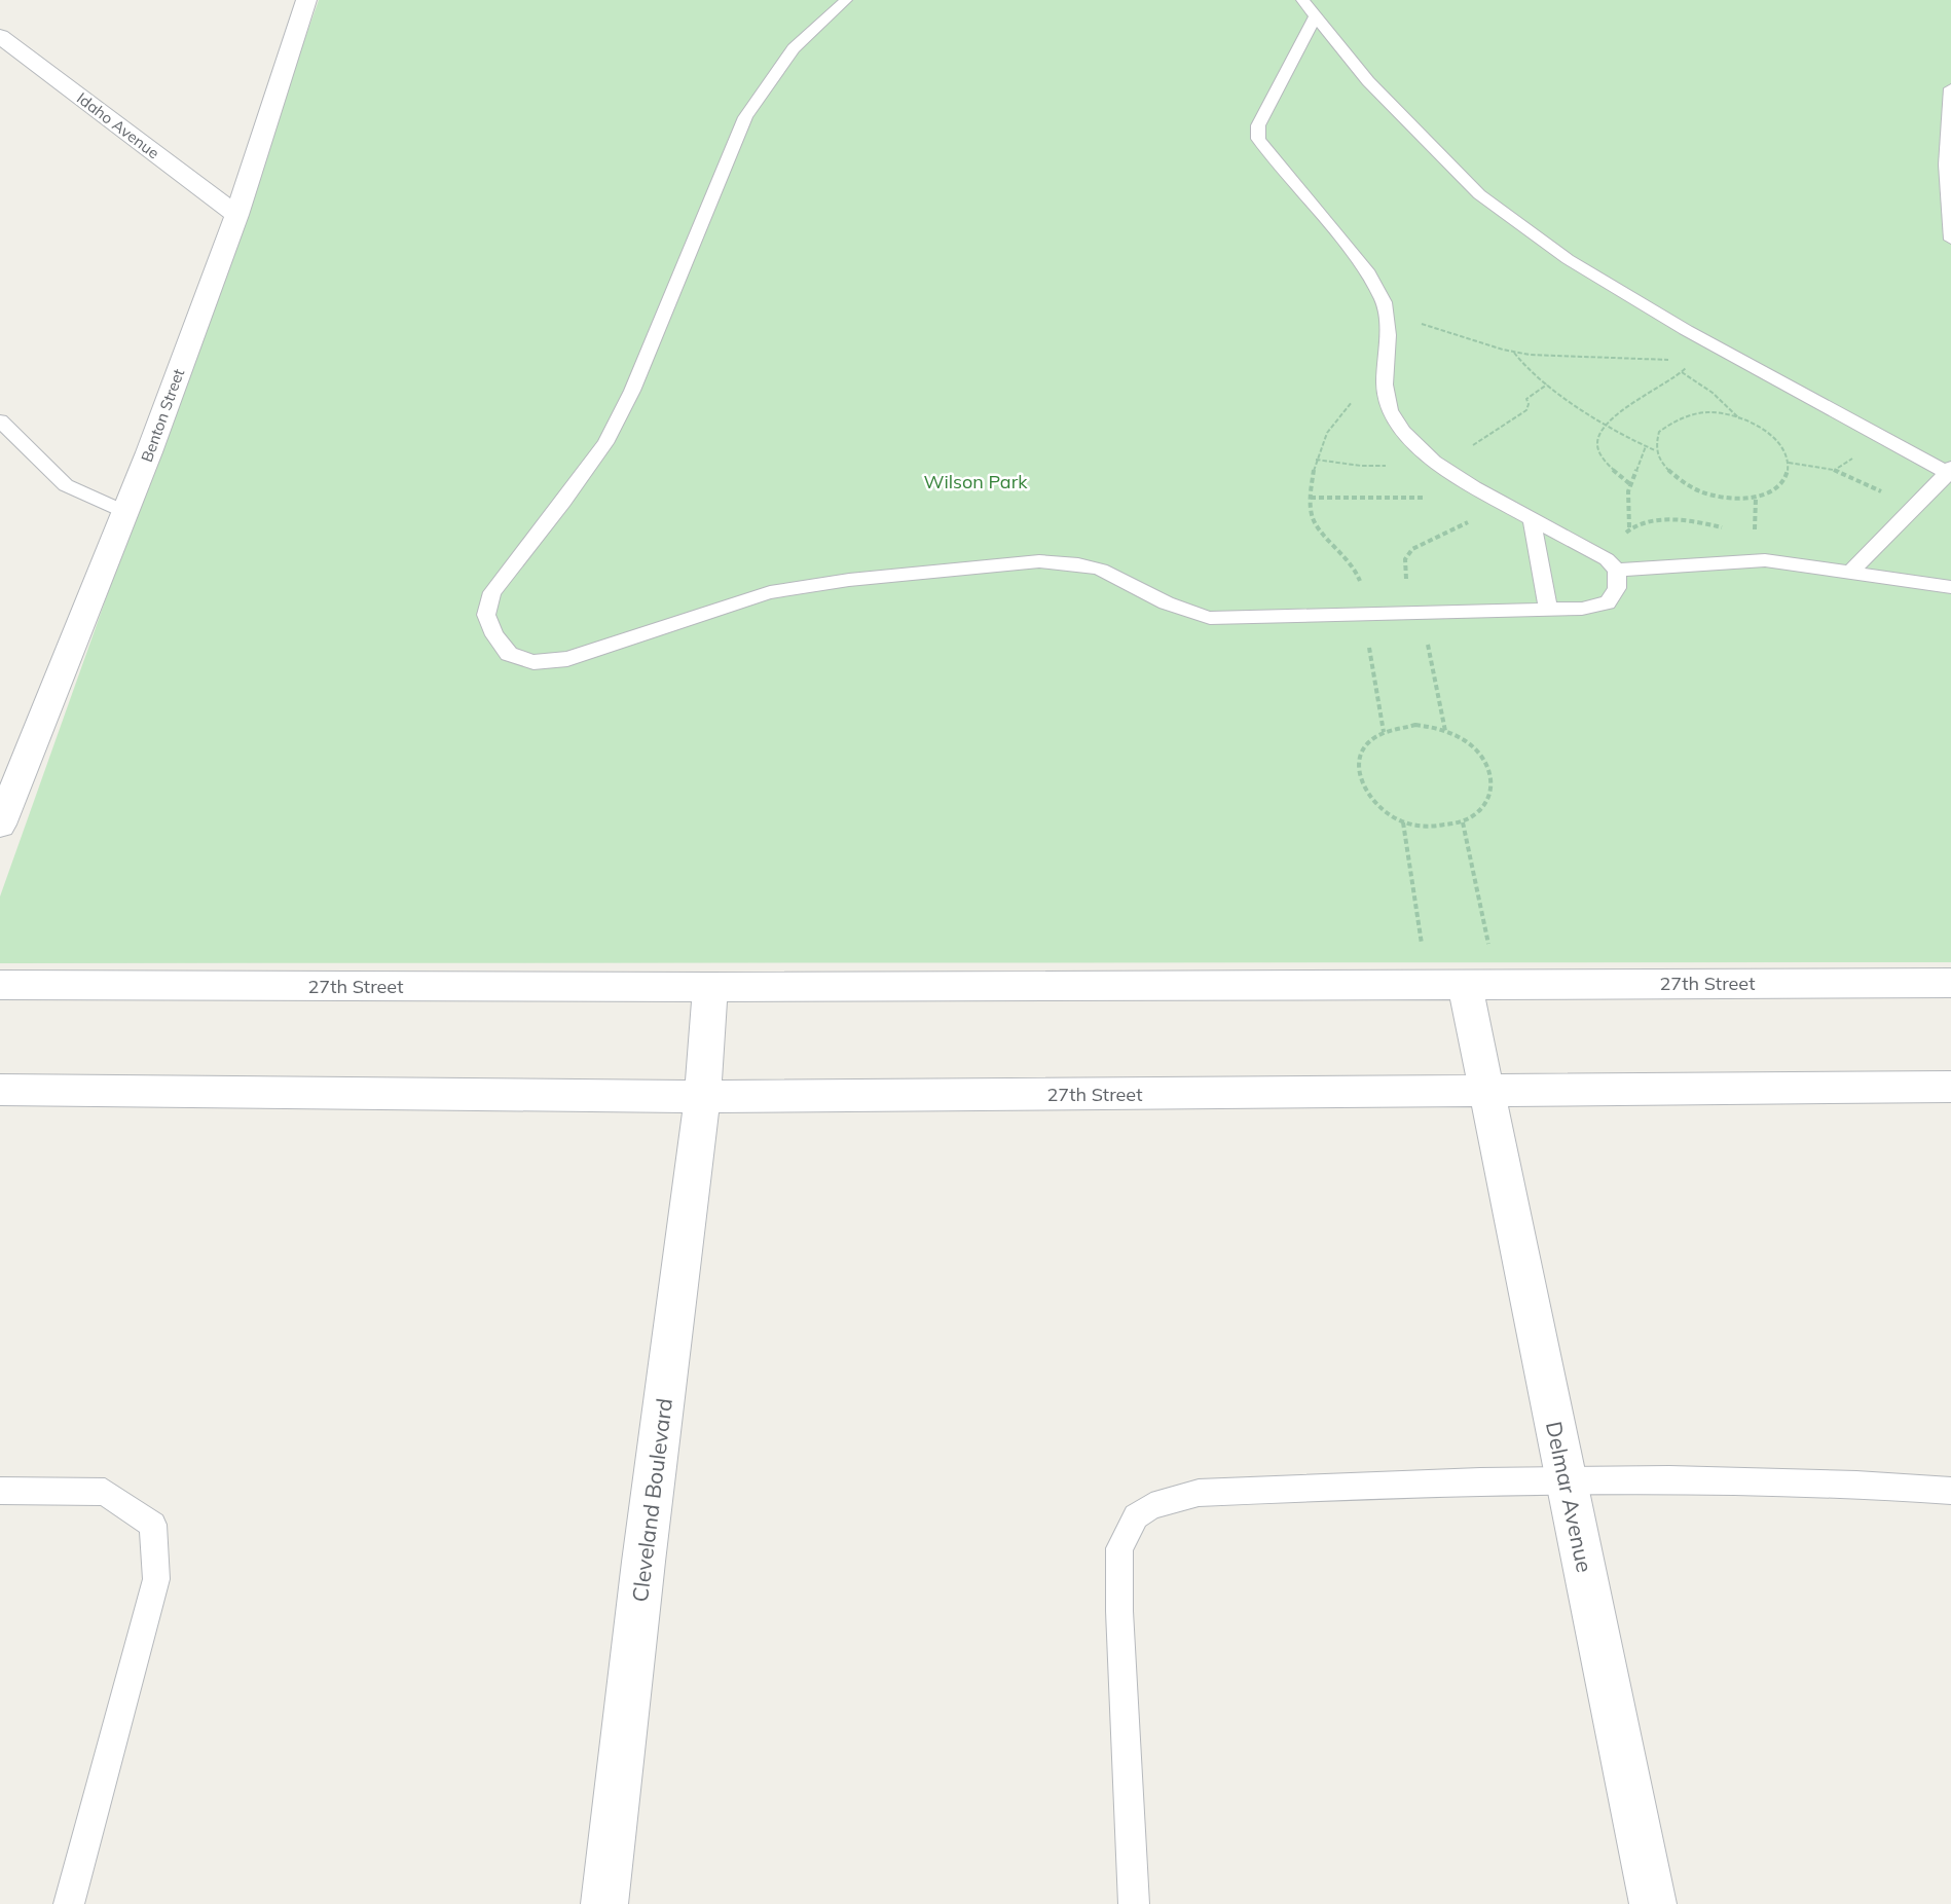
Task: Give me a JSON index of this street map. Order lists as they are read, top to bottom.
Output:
{
  "streets": {
    "street": [
      "Idaho Avenue",
      "Benton Street",
      "27th Street",
      "Delmar Avenue",
      "Cleveland Boulevard"
    ]
  },
  "crossings": [
    ["Idaho Avenue", "Benton Street"],
    ["27th Street", "Delmar Avenue"],
    ["27th Street", "Cleveland Boulevard"]
  ],
  "parks": ["Wilson Park"]
}
